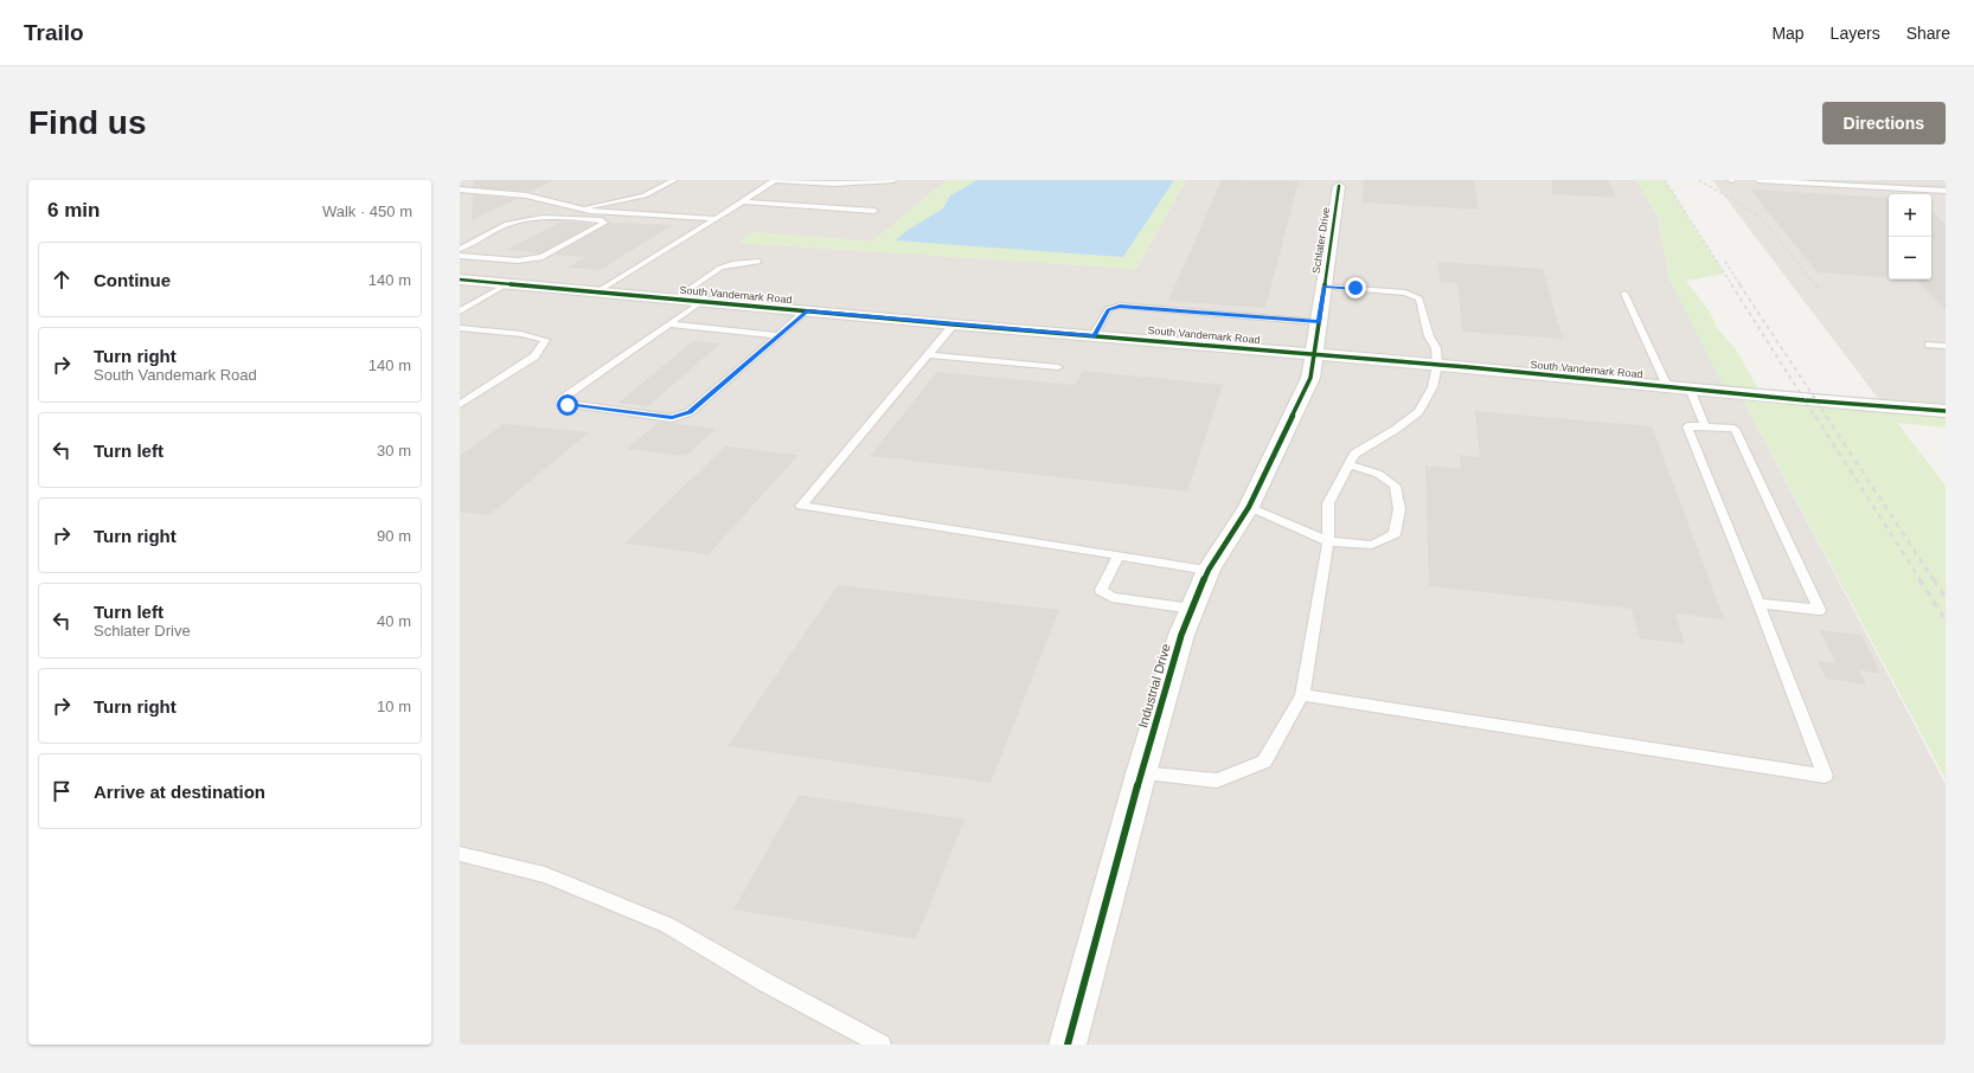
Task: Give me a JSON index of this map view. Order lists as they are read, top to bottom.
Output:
{
  "streets": {
    "street": ["Schlater Drive", "South Vandemark Road", "Industrial Drive"]
  },
  "crossings": [
    ["Schlater Drive", "South Vandemark Road"],
    ["Schlater Drive", "Industrial Drive"],
    ["South Vandemark Road", "Industrial Drive"]
  ],
  "page": {
    "header": "Trailo",
    "nav": ["Map", "Layers", "Share"],
    "buttons": "Directions",
    "title": "Find us",
    "heading": ["6 min", "Walk · 450 m"],
    "map_buttons": ["+", "−"],
    "list": [
      ["Continue", "140 m"],
      ["Turn right", "South Vandemark Road", "140 m"],
      ["Turn left", "30 m"],
      ["Turn right", "90 m"],
      ["Turn left", "Schlater Drive", "40 m"],
      ["Turn right", "10 m"],
      "Arrive at destination"
    ]
  }
}
